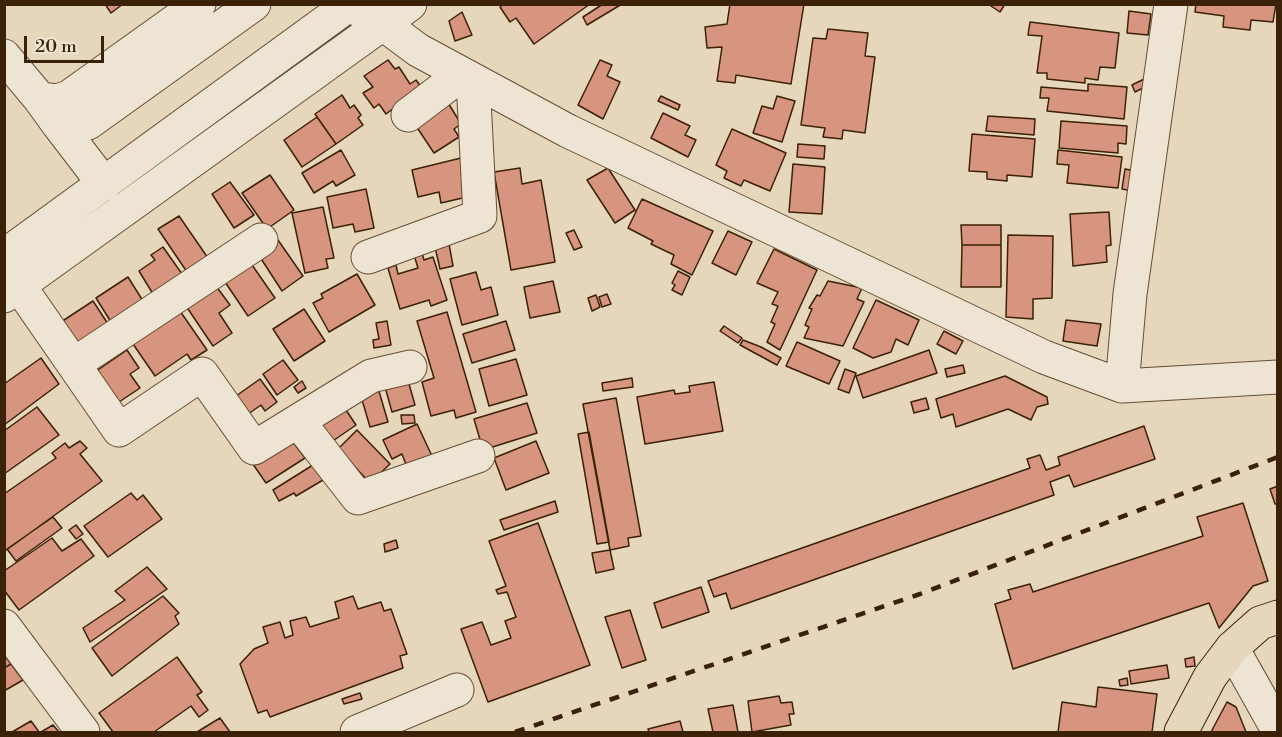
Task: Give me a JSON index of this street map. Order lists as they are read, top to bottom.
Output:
{
  "scale_bar": "20 m"
}
